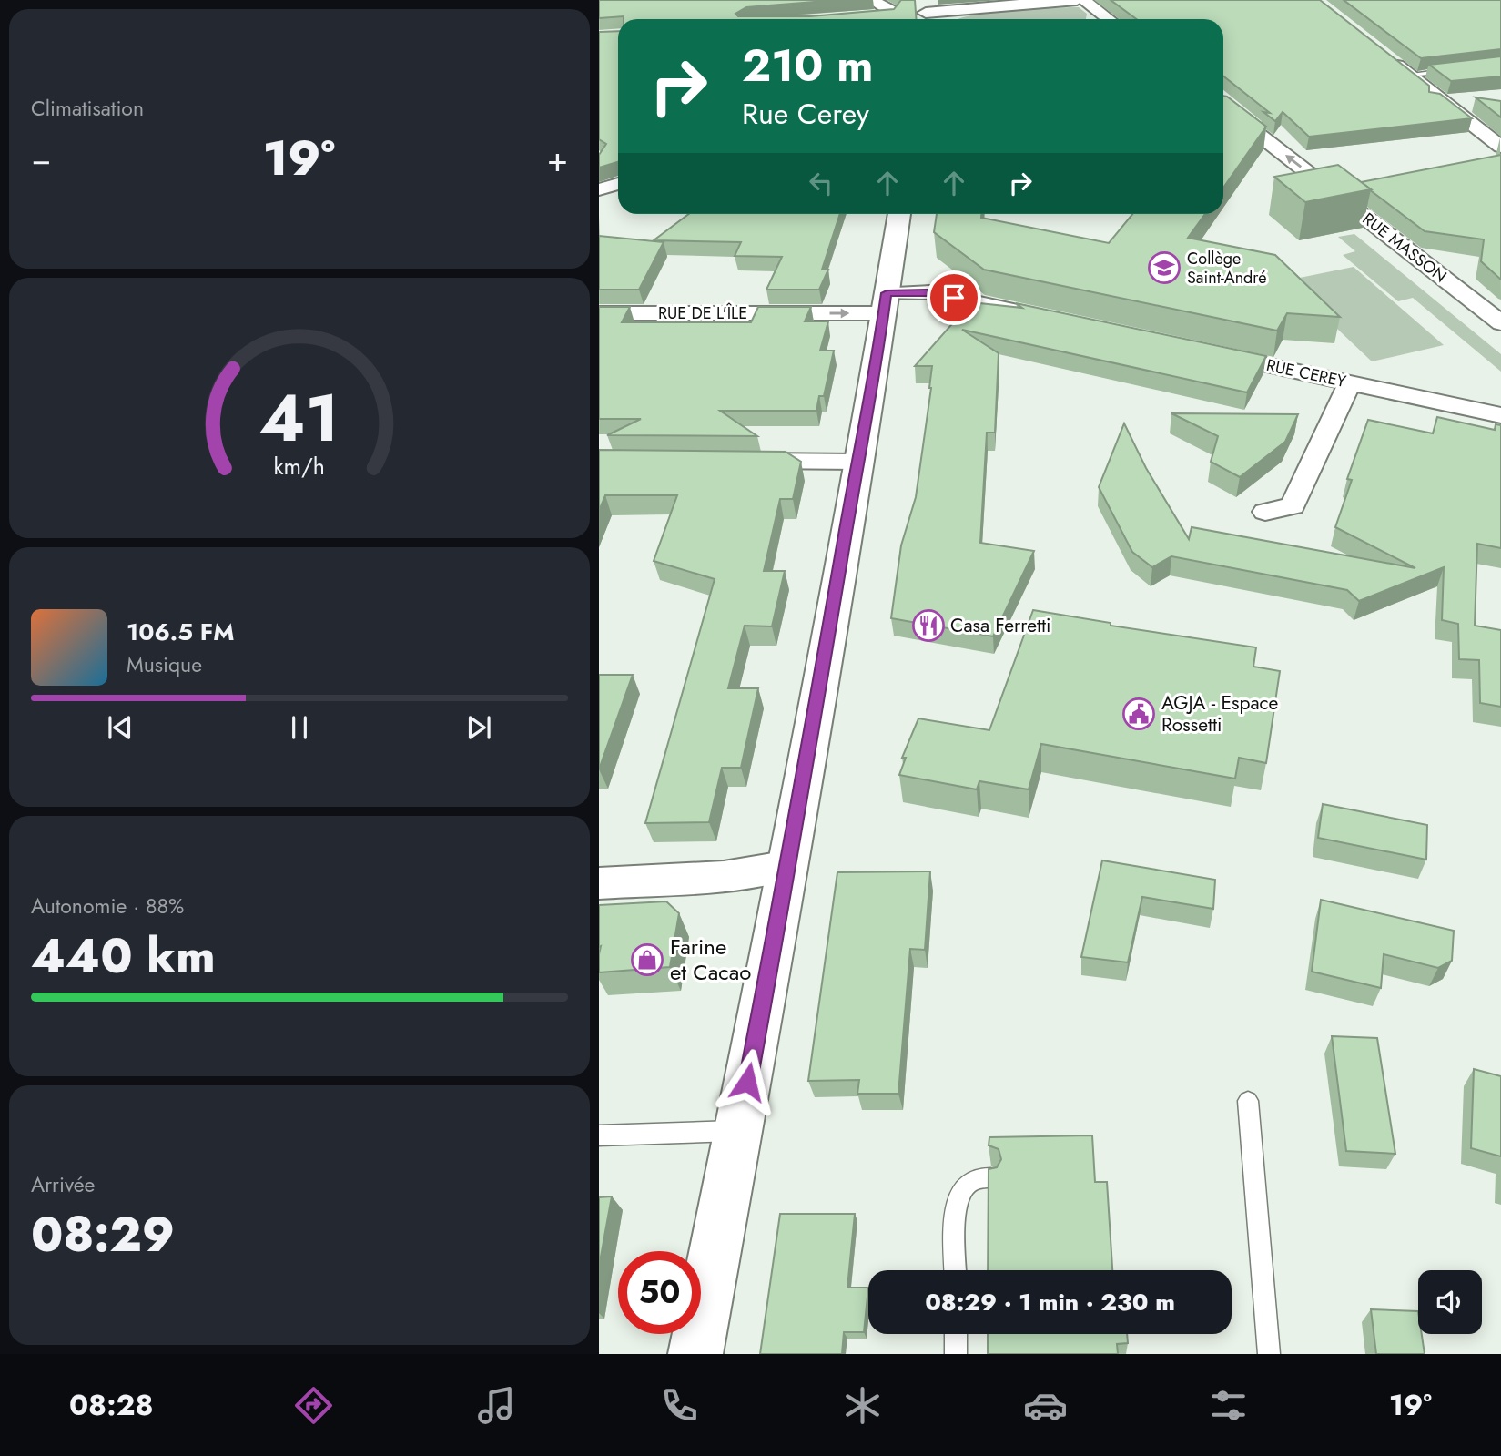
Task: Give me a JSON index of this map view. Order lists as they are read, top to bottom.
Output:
{
  "streets": {
    "street": ["RUE MASSON", "RUE DE L'ÎLE", "RUE CEREY"]
  },
  "places": {
    "school or university": ["Collège Saint-André"],
    "restaurant": ["Casa Ferretti"],
    "public building": ["AGJA - Espace Rossetti"],
    "shop": ["Farine et Cacao"]
  },
  "page": {
    "tile": [
      "Climatisation",
      ["Autonomie · 88%", "440 km"],
      ["Arrivée", "08:29"]
    ],
    "turn": ["210 m", "Rue Cerey"],
    "heat": ["−", "19°", "+"],
    "song": ["106.5 FM", "Musique"],
    "limit": "50",
    "trip": "08:29 · 1 min · 230 m",
    "tabs": ["08:28", "19°"],
    "gauge": ["41", "km/h"]
  }
}
